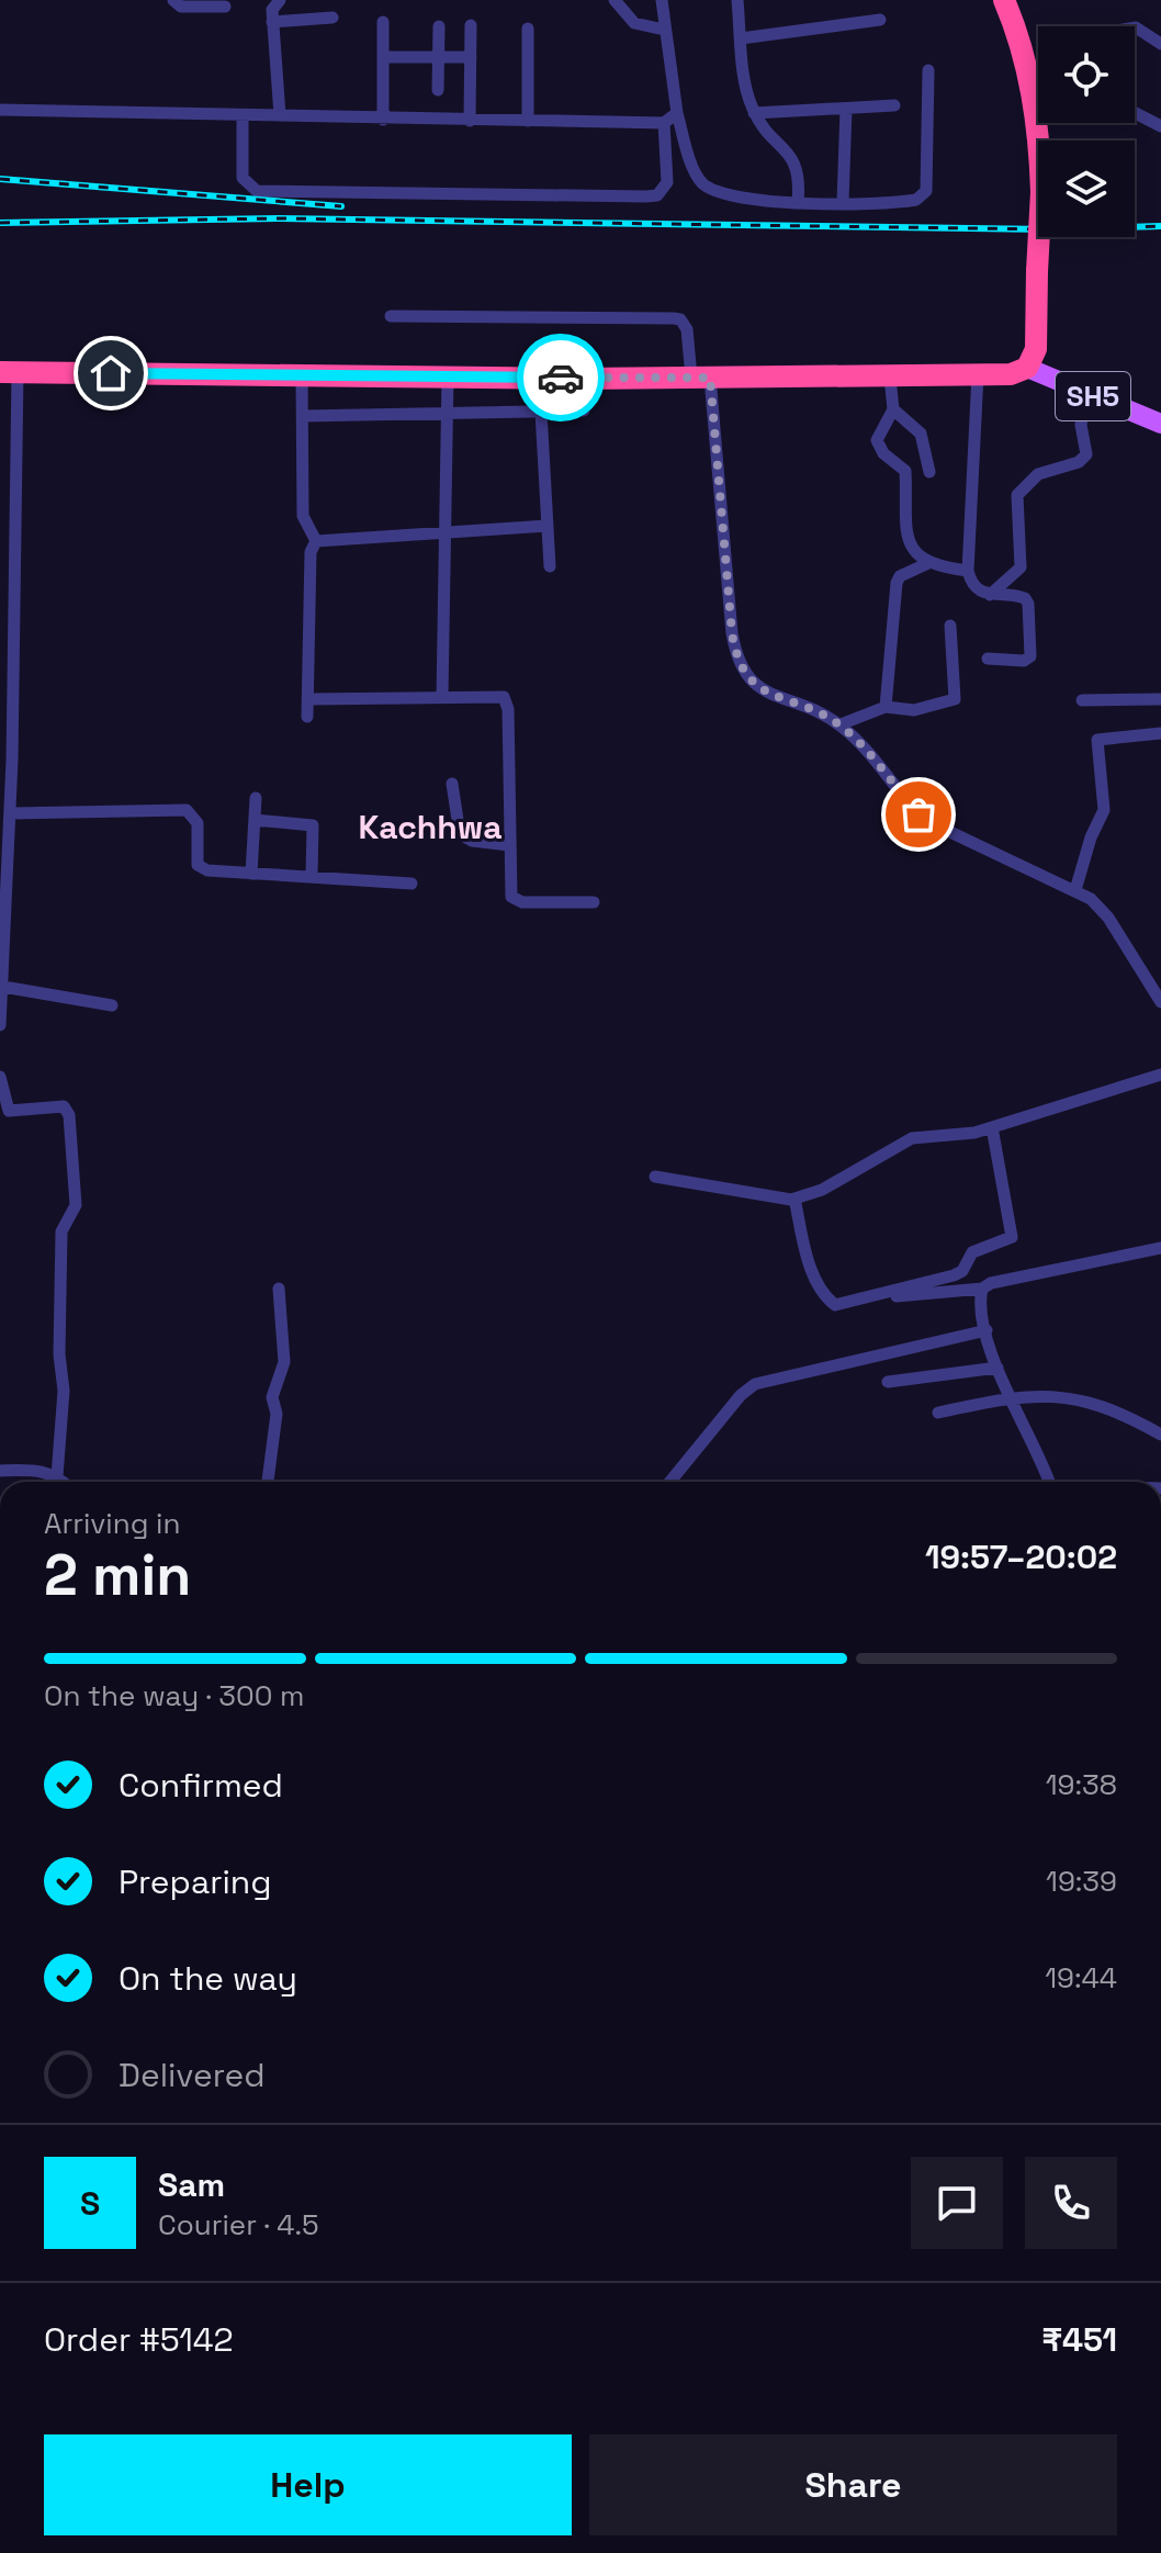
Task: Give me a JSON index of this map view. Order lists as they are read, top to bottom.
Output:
{
  "streets": {
    "main road": ["SH5"]
  },
  "districts": ["Kachhwa"],
  "page": {
    "heading": ["2 min", "Arriving in", "19:57–20:02"],
    "panel": [
      "Sam",
      "Courier · 4.5",
      "Order #5142",
      "₹451"
    ],
    "bar": "On the way · 300 m",
    "list": [
      ["Confirmed", "19:38"],
      ["Preparing", "19:39"],
      ["On the way", "19:44"],
      "Delivered"
    ],
    "round": "S",
    "buttons": ["Help", "Share"]
  }
}
